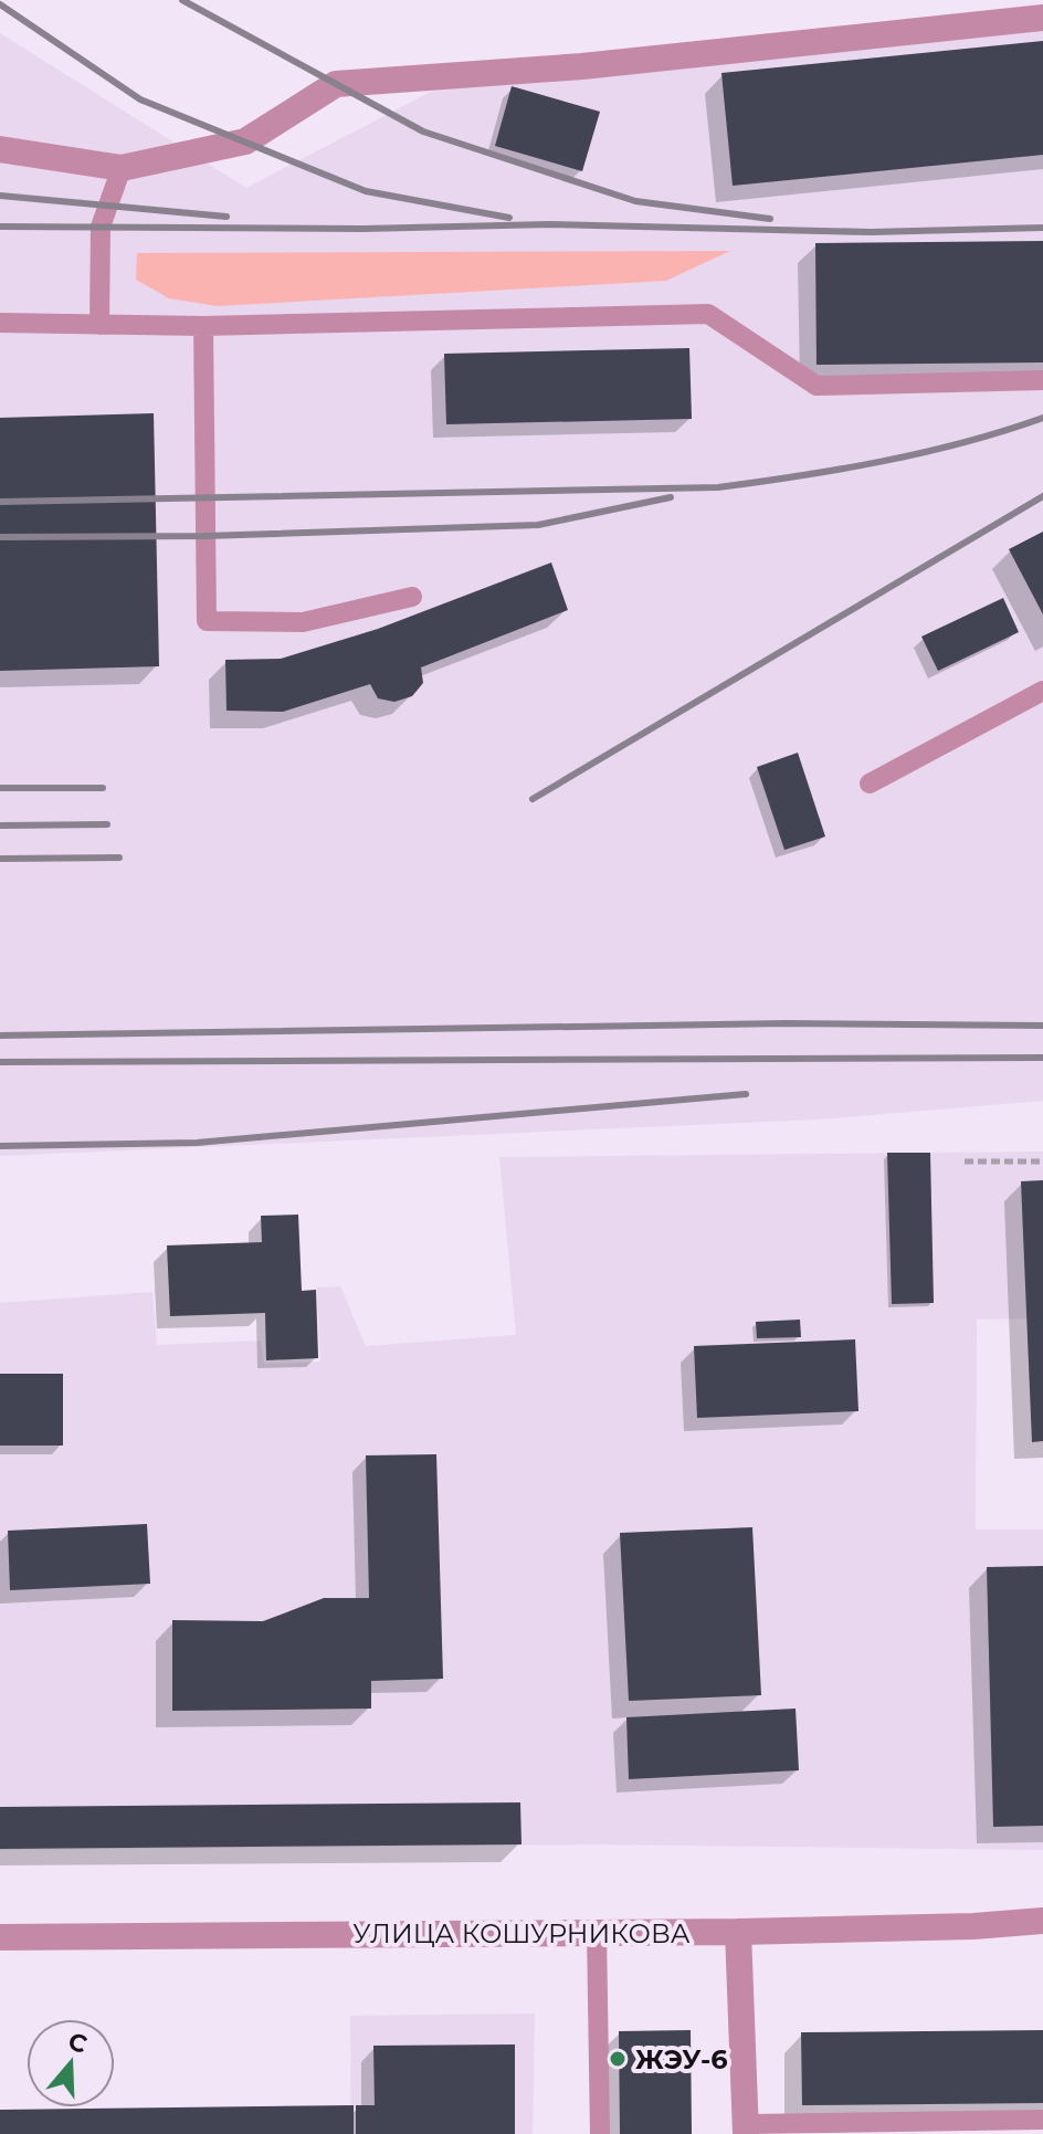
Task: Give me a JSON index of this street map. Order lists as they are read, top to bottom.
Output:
{
  "streets": {
    "street": ["УЛИЦА КОШУРНИКОВА"]
  },
  "places": ["ЖЭУ-6"],
  "north": "top"
}
